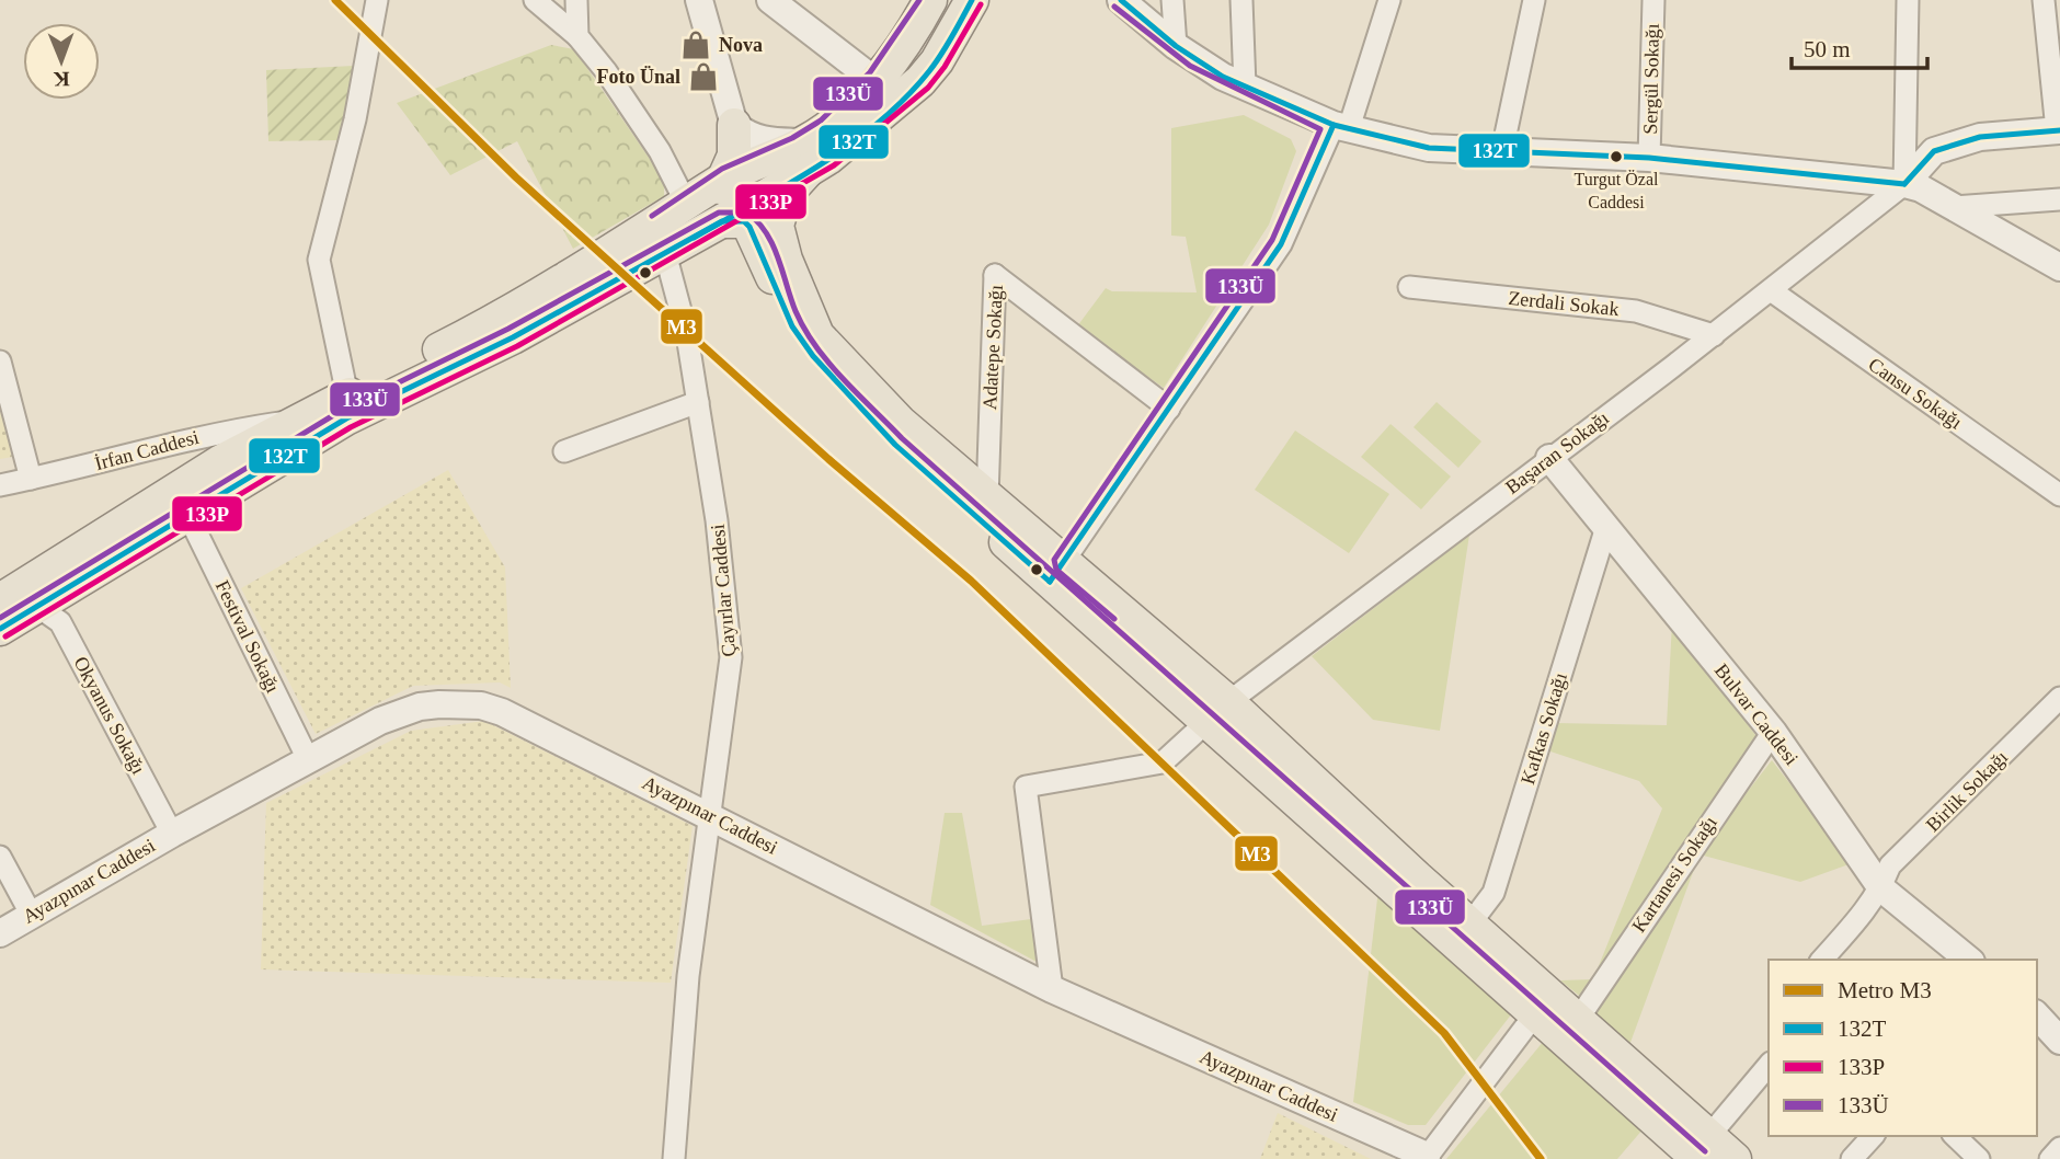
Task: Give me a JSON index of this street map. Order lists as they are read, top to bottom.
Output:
{
  "streets": {
    "street": [
      "Sergül Sokağı",
      "Zerdali Sokak",
      "Adatepe Sokağı",
      "Cansu Sokağı",
      "İrfan Caddesi",
      "Başaran Sokağı",
      "Çayırlar Caddesi",
      "Festival Sokağı",
      "Bulvar Caddesi",
      "Okyanus Sokağı",
      "Kafkas Sokağı",
      "Birlik Sokağı",
      "Ayazpınar Caddesi",
      "Kartanesi Sokağı"
    ]
  },
  "crossings": [
    ["Zerdali Sokak", "Başaran Sokağı"],
    ["Cansu Sokağı", "Başaran Sokağı"],
    ["Başaran Sokağı", "Bulvar Caddesi"],
    ["Başaran Sokağı", "Ayazpınar Caddesi"],
    ["Çayırlar Caddesi", "Ayazpınar Caddesi"],
    ["Festival Sokağı", "Ayazpınar Caddesi"],
    ["Bulvar Caddesi", "Kafkas Sokağı"],
    ["Bulvar Caddesi", "Birlik Sokağı"],
    ["Bulvar Caddesi", "Kartanesi Sokağı"],
    ["Okyanus Sokağı", "Ayazpınar Caddesi"]
  ],
  "places": {
    "shop": ["Nova", "Foto Ünal"],
    "other": ["Turgut Özal Caddesi"]
  },
  "lines": [
    "metro line M3",
    "transit line 132T",
    "transit line 133Ü",
    "transit line 133P"
  ],
  "legend": [
    "Metro M3",
    "132T",
    "133P",
    "133Ü"
  ],
  "scale_bar": "50 m",
  "north": "bottom"
}
